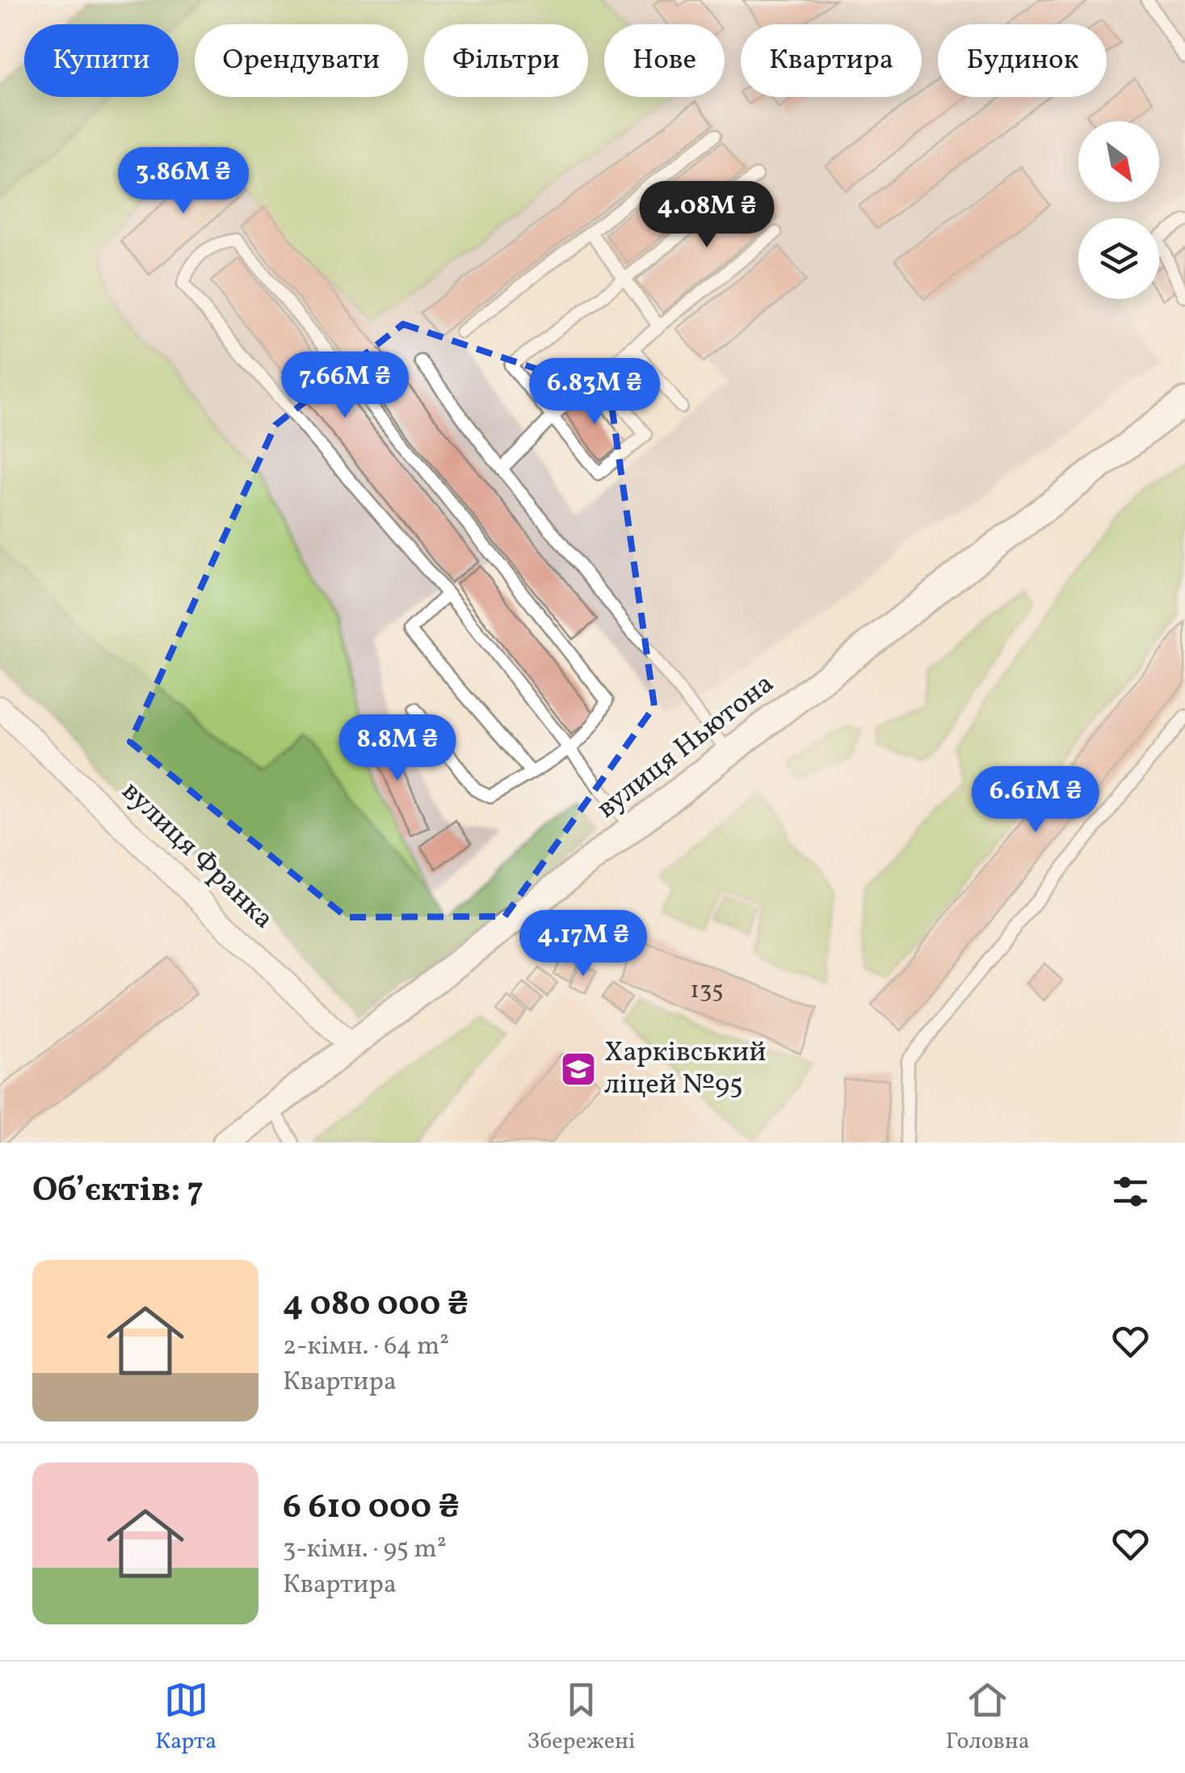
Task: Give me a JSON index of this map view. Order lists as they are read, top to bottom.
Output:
{
  "streets": {
    "street": ["вулиця Ньютона", "вулиця Франка"]
  },
  "crossings": [
    ["вулиця Ньютона", "вулиця Франка"]
  ],
  "places": {
    "school or university": ["Харківський ліцей №95"]
  },
  "house_numbers": ["135"],
  "north": "bottom right",
  "page": {
    "chip": [
      "Купити",
      "Орендувати",
      "Фільтри",
      "Нове",
      "Квартира",
      "Будинок"
    ],
    "price": [
      "3.86M ₴",
      "4.08M ₴",
      "7.66M ₴",
      "6.83M ₴",
      "8.8M ₴",
      "6.61M ₴",
      "4.17M ₴"
    ],
    "heading": "Об’єктів: 7",
    "list": [
      {
        "name": "4 080 000 ₴",
        "note": "2-кімн. · 64 m² · Квартира"
      },
      {
        "name": "6 610 000 ₴",
        "note": "3-кімн. · 95 m² · Квартира"
      }
    ],
    "tabs": ["Карта", "Збережені", "Головна"]
  }
}
